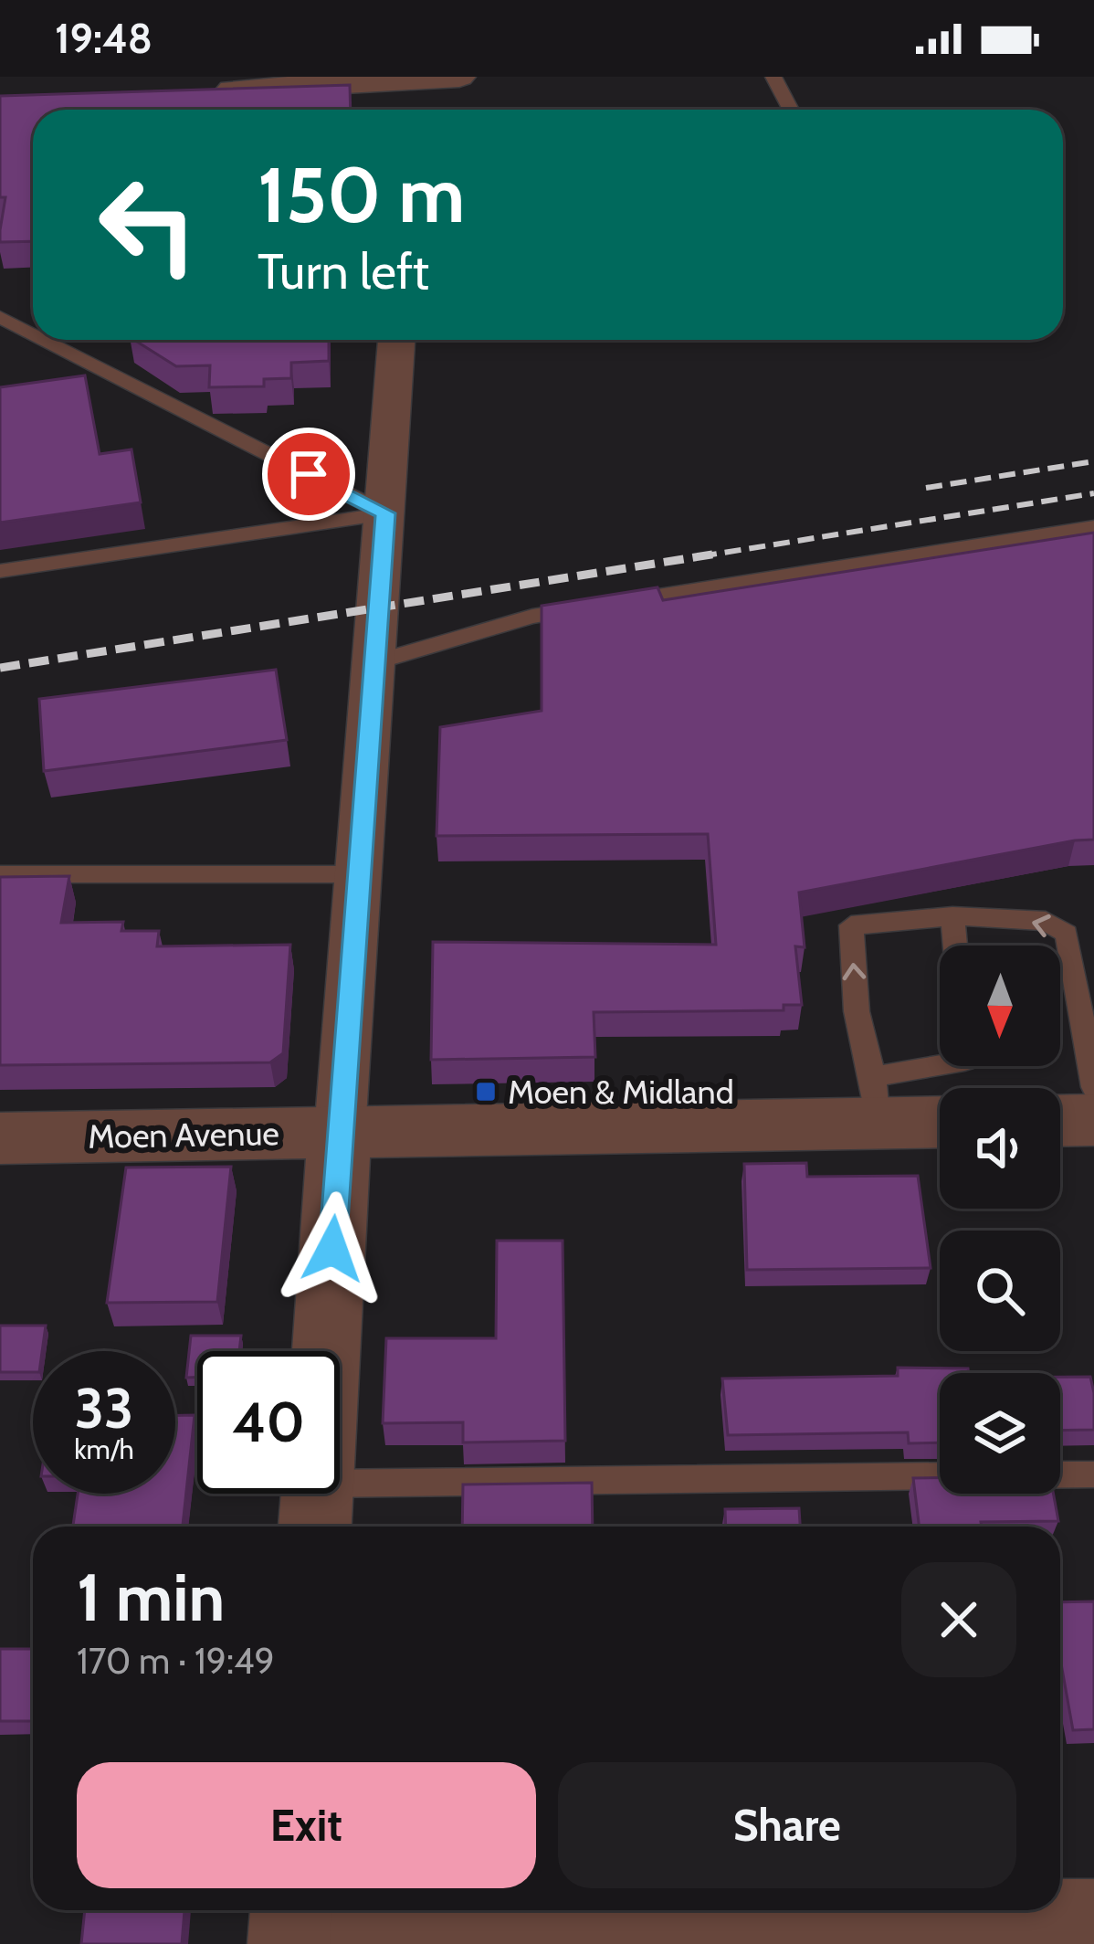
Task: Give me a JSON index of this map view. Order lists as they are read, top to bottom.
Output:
{
  "streets": {
    "street": ["Moen Avenue"]
  },
  "places": {
    "transit": ["Moen & Midland"]
  },
  "north": "bottom",
  "page": {
    "status": "19:48",
    "turn": ["150 m", "Turn left"],
    "speed": "33 km/h",
    "limit": "40",
    "heading": ["1 min", "170 m · 19:49"],
    "buttons": ["Exit", "Share"]
  }
}
